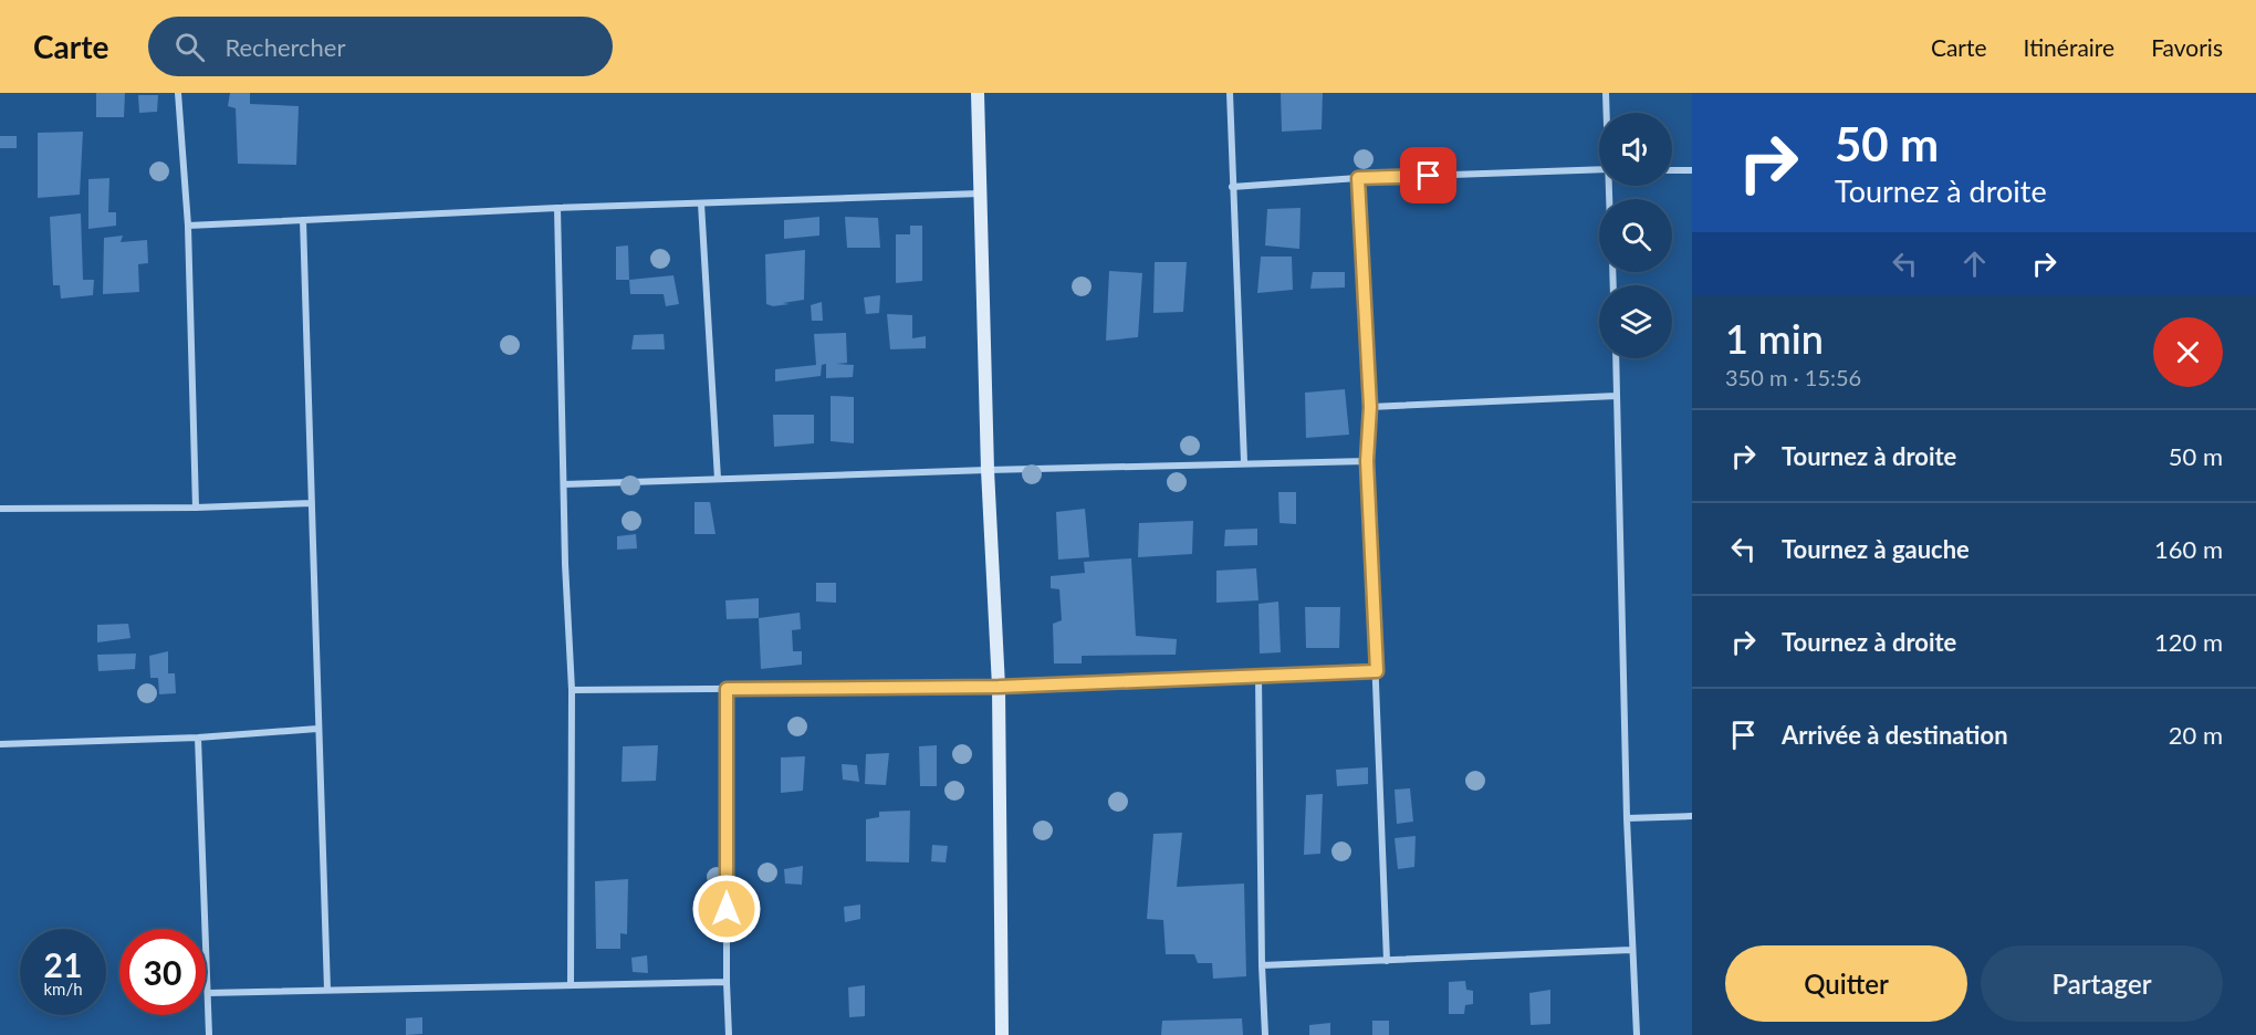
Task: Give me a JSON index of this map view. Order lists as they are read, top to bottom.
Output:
{
  "page": {
    "header": "Carte",
    "search": "Rechercher",
    "nav": ["Carte", "Itinéraire", "Favoris"],
    "turn": ["50 m", "Tournez à droite"],
    "heading": ["1 min", "350 m · 15:56"],
    "list": [
      {
        "name": "Tournez à droite",
        "value": "50 m"
      },
      {
        "name": "Tournez à gauche",
        "value": "160 m"
      },
      {
        "name": "Tournez à droite",
        "value": "120 m"
      },
      {
        "name": "Arrivée à destination",
        "value": "20 m"
      }
    ],
    "speed": "21 km/h",
    "limit": "30",
    "buttons": ["Quitter", "Partager"]
  }
}
